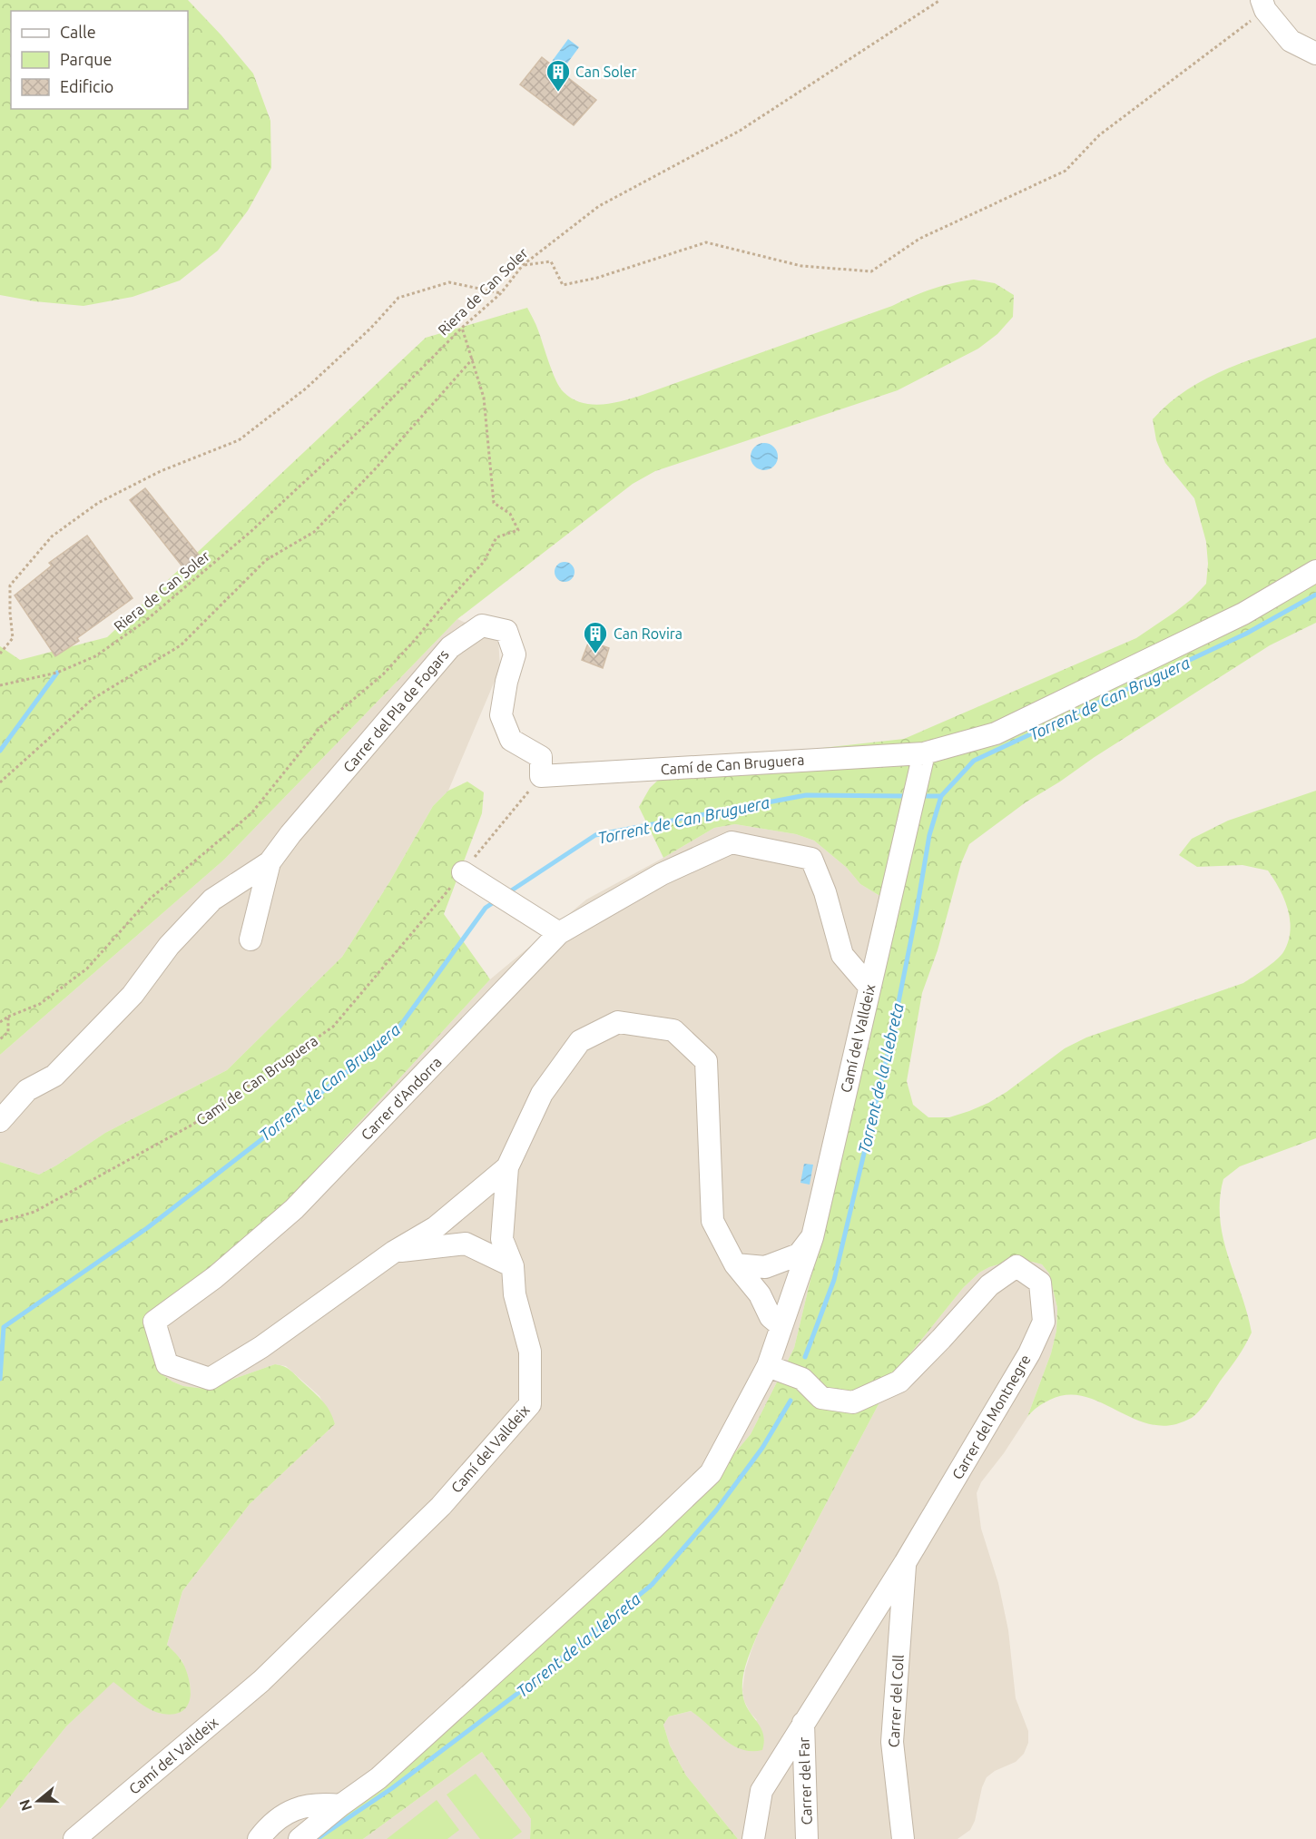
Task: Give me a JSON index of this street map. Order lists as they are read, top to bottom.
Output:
{
  "streets": {
    "street": [
      "Carrer del Pla de Fogars",
      "Camí de Can Bruguera",
      "Camí del Valldeix",
      "Carrer d'Andorra",
      "Carrer del Montnegre",
      "Carrer del Coll",
      "Carrer del Far"
    ],
    "path": ["Riera de Can Soler"]
  },
  "crossings": [
    ["Carrer del Pla de Fogars", "Camí de Can Bruguera"],
    ["Camí de Can Bruguera", "Camí del Valldeix"],
    ["Camí del Valldeix", "Carrer d'Andorra"],
    ["Carrer del Montnegre", "Carrer del Coll"],
    ["Carrer del Montnegre", "Carrer del Far"]
  ],
  "water": ["Torrent de Can Bruguera", "Torrent de la Llebreta"],
  "places": {
    "building": ["Can Soler", "Can Rovira"]
  },
  "legend": ["Calle", "Parque", "Edificio"],
  "north": "left"
}
